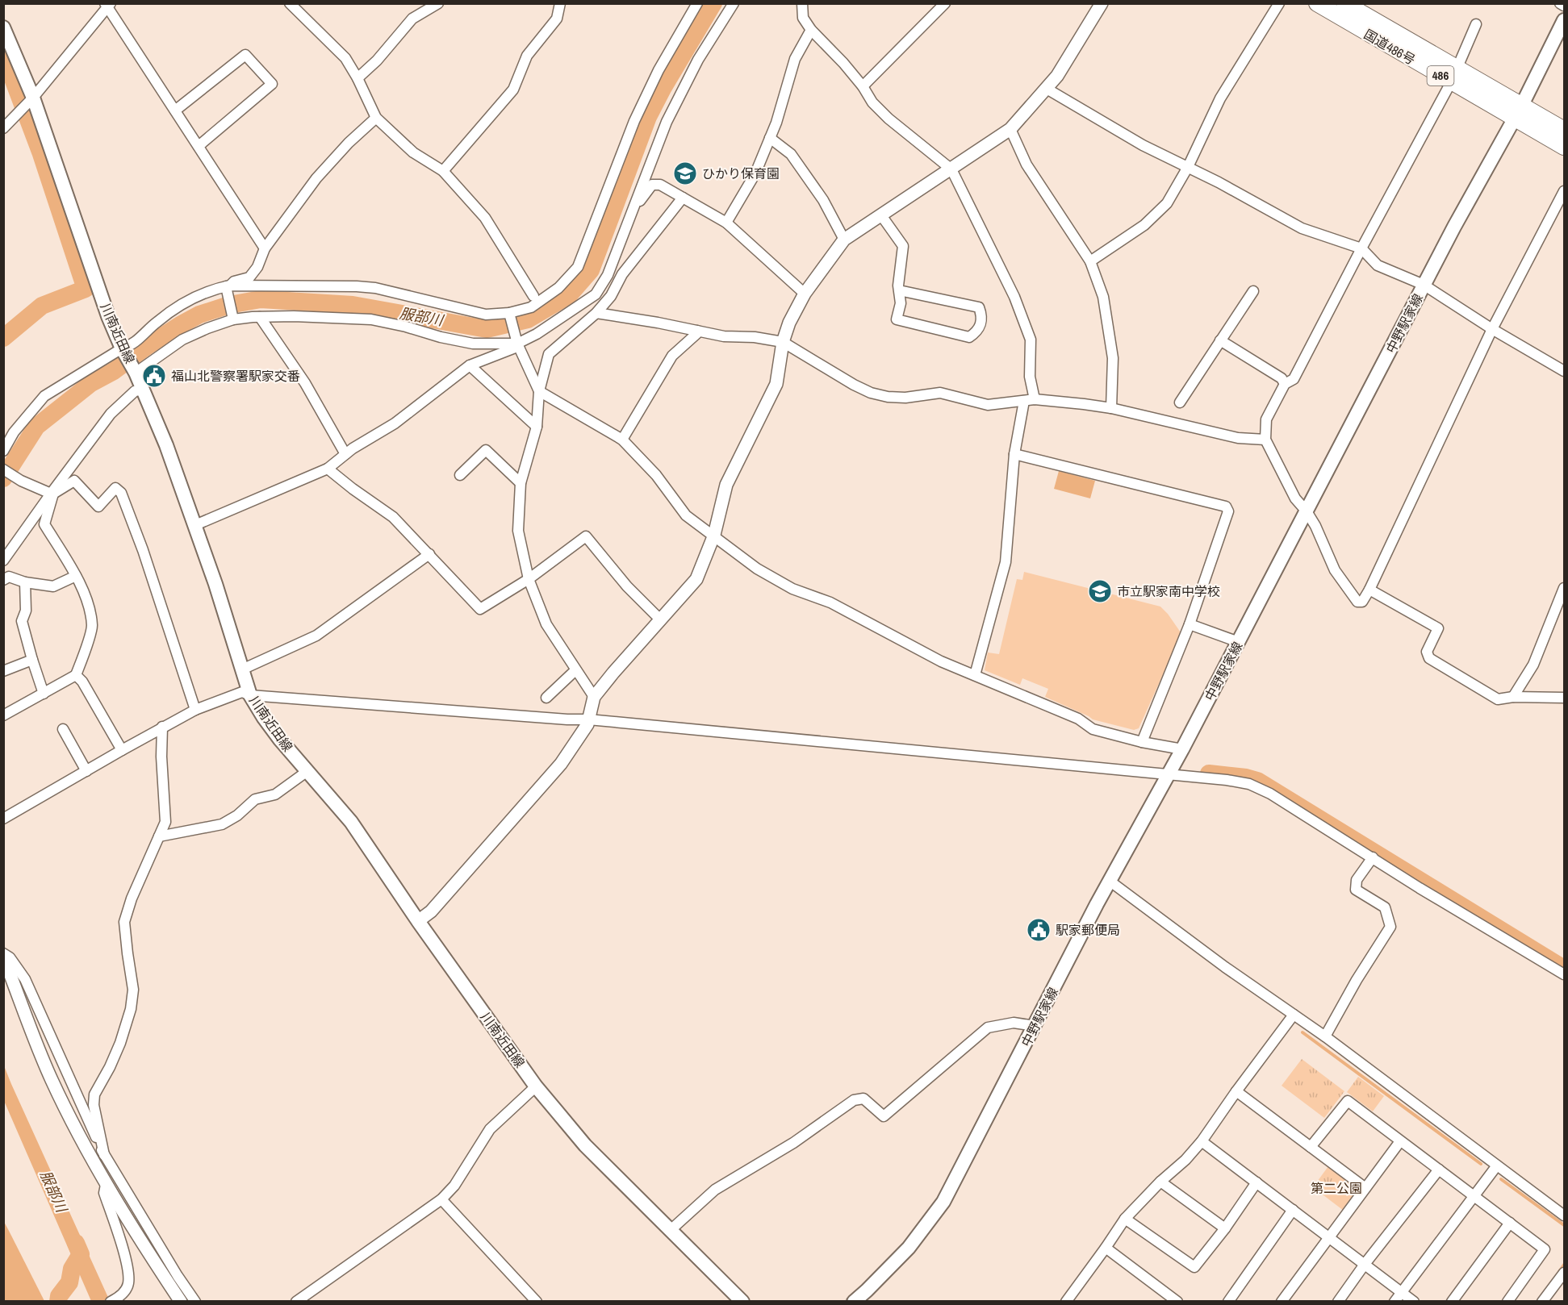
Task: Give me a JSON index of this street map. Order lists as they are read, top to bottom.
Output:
{
  "streets": {
    "highway": ["国道486号", "486"],
    "main road": ["中野駅家線", "川南近田線"]
  },
  "crossings": [
    ["国道486号", "中野駅家線"]
  ],
  "water": ["服部川"],
  "parks": ["第二公園"],
  "places": {
    "school or university": ["ひかり保育園", "市立駅家南中学校"],
    "public building": ["福山北警察署駅家交番", "駅家郵便局"]
  }
}
